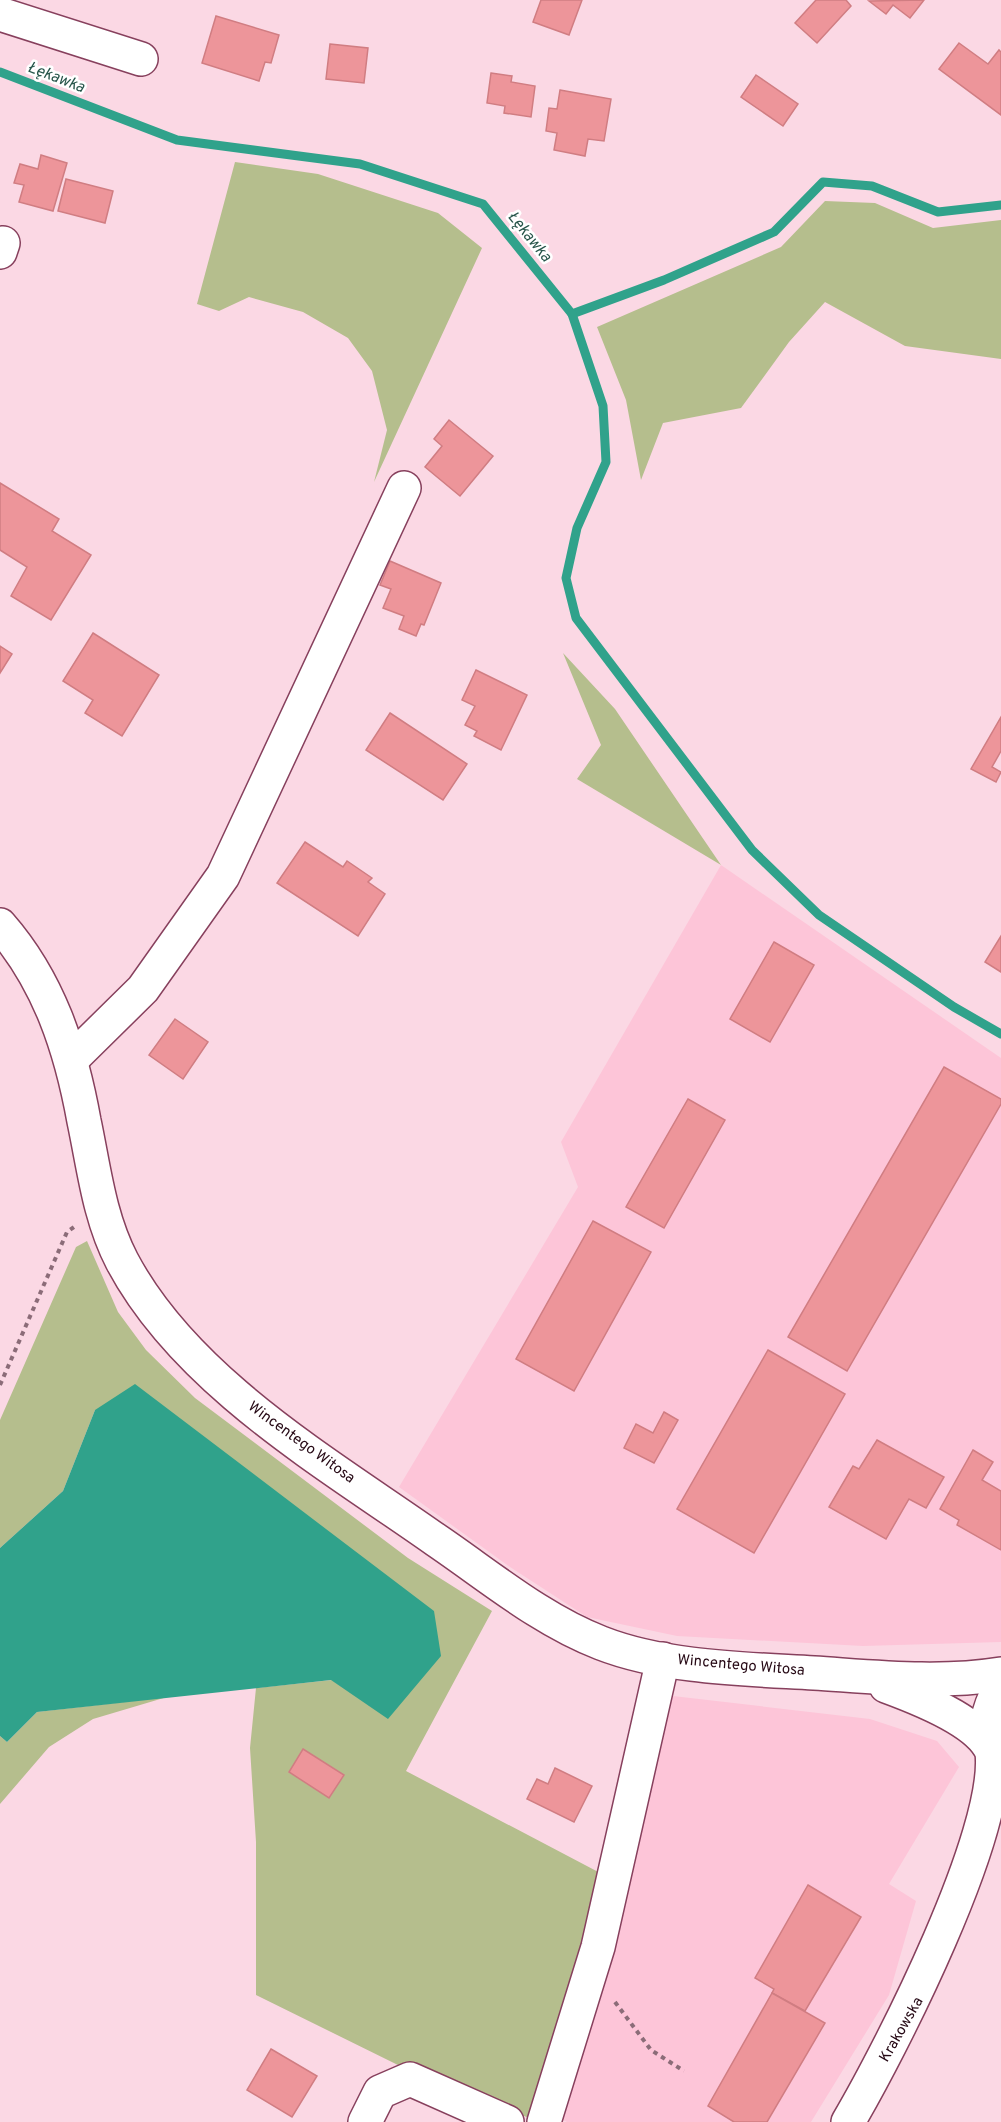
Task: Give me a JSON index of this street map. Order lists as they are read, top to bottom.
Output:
{
  "streets": {
    "street": ["Wincentego Witosa", "Krakowska"]
  },
  "crossings": [
    ["Wincentego Witosa", "Krakowska"]
  ],
  "water": ["Łękawka"]
}
